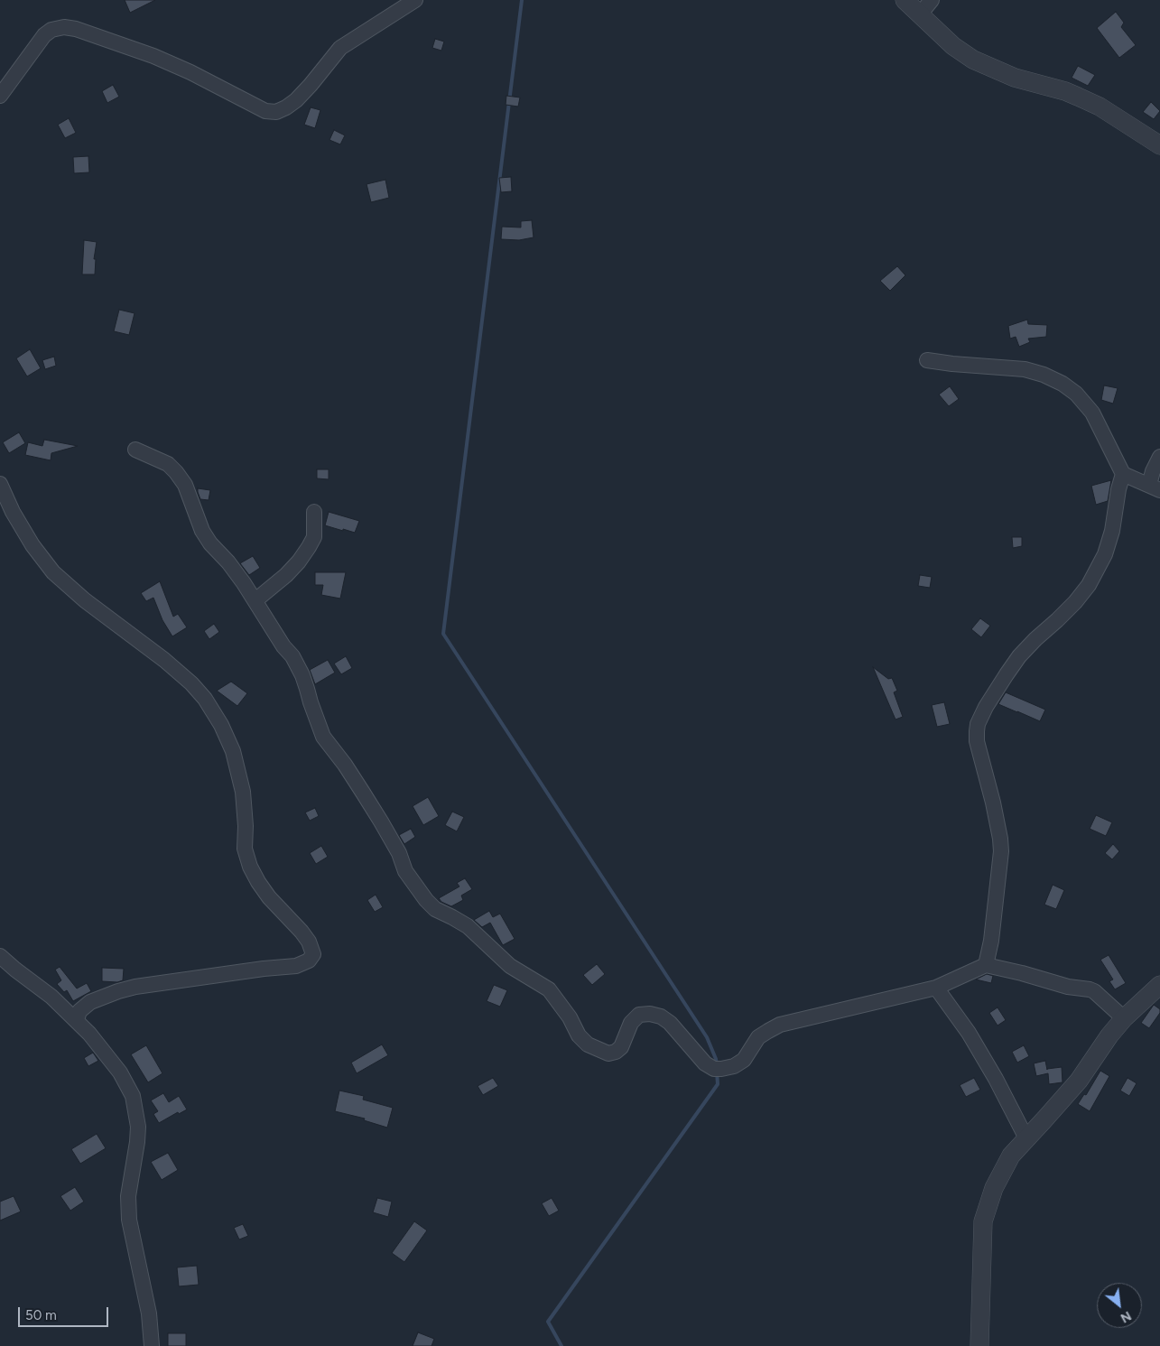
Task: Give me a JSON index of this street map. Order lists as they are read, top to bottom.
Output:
{
  "scale_bar": "50 m",
  "north": "bottom right"
}
